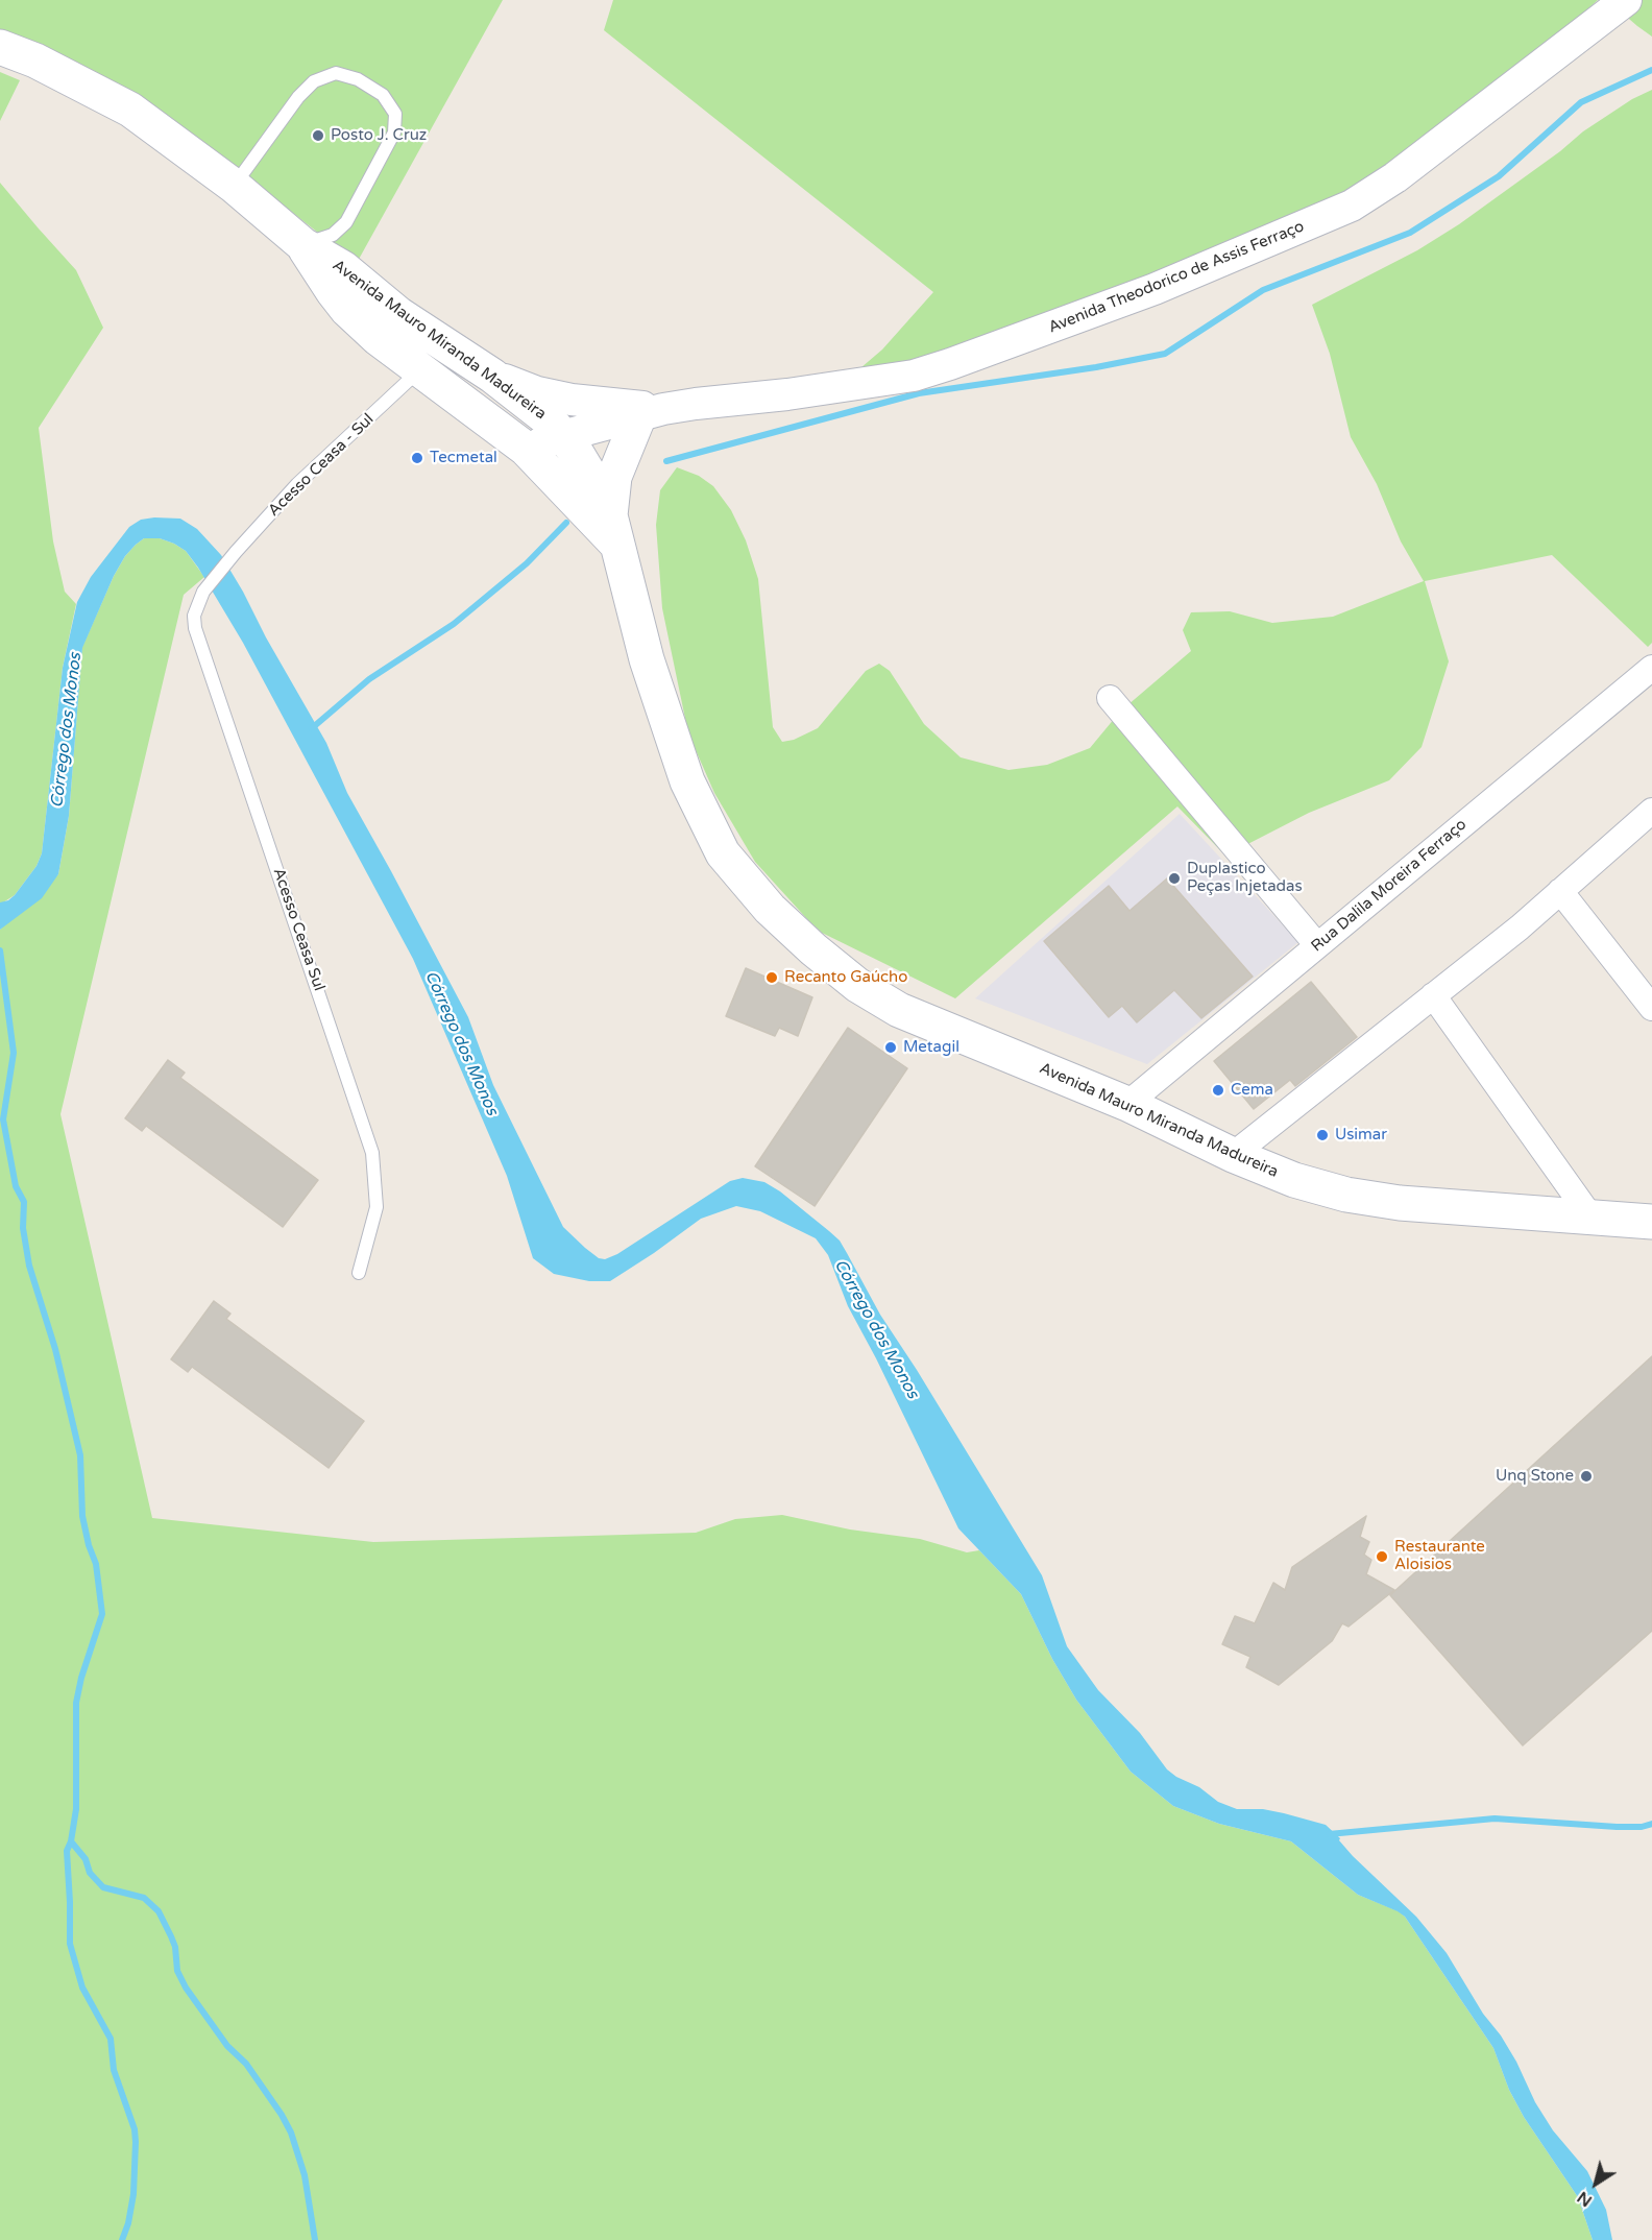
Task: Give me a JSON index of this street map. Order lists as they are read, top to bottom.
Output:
{
  "streets": {
    "main road": ["Avenida Mauro Miranda Madureira"],
    "street": ["Avenida Theodorico de Assis Ferraço", "Rua Dalila Moreira Ferraço"],
    "lane": ["Acesso Ceasa - Sul", "Acesso Ceasa Sul"]
  },
  "crossings": [
    ["Avenida Theodorico de Assis Ferraço", "Avenida Mauro Miranda Madureira"],
    ["Avenida Mauro Miranda Madureira", "Acesso Ceasa - Sul"],
    ["Avenida Mauro Miranda Madureira", "Rua Dalila Moreira Ferraço"],
    ["Acesso Ceasa - Sul", "Acesso Ceasa Sul"]
  ],
  "water": ["Córrego dos Monos"],
  "places": [
    "Posto J. Cruz",
    "Tecmetal",
    "Duplastico Peças Injetadas",
    "Recanto Gaúcho",
    "Metagil",
    "Cema",
    "Usimar",
    "Unq Stone",
    "Restaurante Aloisios"
  ],
  "north": "bottom left"
}
